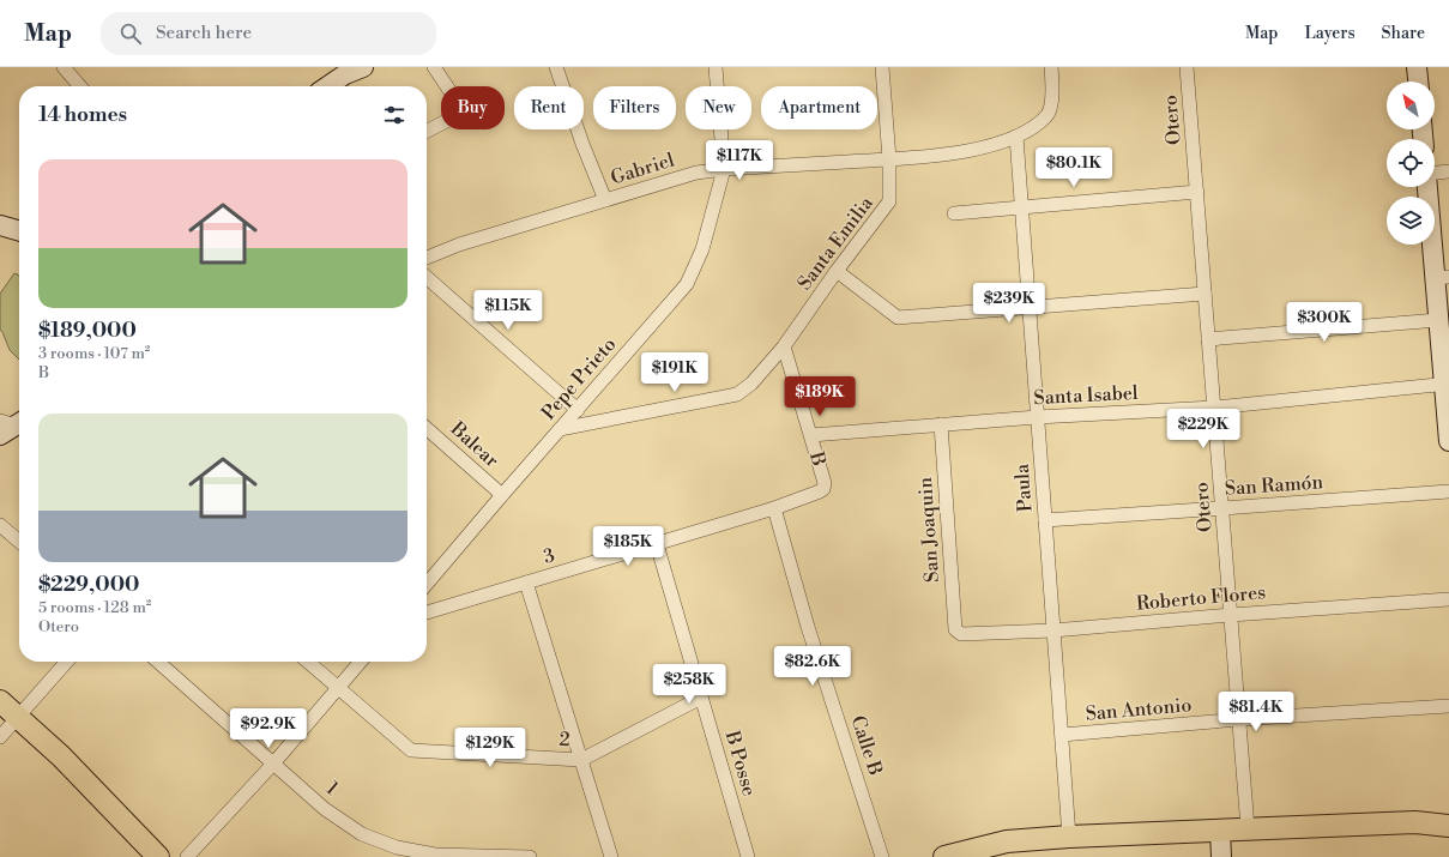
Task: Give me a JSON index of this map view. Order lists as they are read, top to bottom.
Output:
{
  "streets": {
    "street": [
      "Otero",
      "Gabriel",
      "Santa Emilia",
      "Pepe Prieto",
      "Santa Isabel",
      "Balear",
      "B",
      "San Ramón",
      "Paula",
      "San Joaquin",
      "3",
      "Roberto Flores",
      "San Antonio",
      "2",
      "Calle B",
      "B Posse",
      "1"
    ]
  },
  "crossings": [
    ["Otero", "Santa Isabel"],
    ["Otero", "San Ramón"],
    ["Otero", "Roberto Flores"],
    ["Otero", "San Antonio"],
    ["Gabriel", "Santa Emilia"],
    ["Gabriel", "Pepe Prieto"],
    ["Gabriel", "Paula"],
    ["Santa Emilia", "Pepe Prieto"],
    ["Santa Emilia", "B"],
    ["Pepe Prieto", "Balear"],
    ["Santa Isabel", "B"],
    ["Santa Isabel", "Paula"],
    ["Santa Isabel", "San Joaquin"],
    ["B", "3"],
    ["San Ramón", "Paula"],
    ["Paula", "Roberto Flores"],
    ["Paula", "San Antonio"],
    ["San Joaquin", "Roberto Flores"],
    ["3", "Calle B"],
    ["3", "B Posse"],
    ["2", "B Posse"]
  ],
  "north": "top left",
  "page": {
    "header": "Map",
    "search": "Search here",
    "nav": ["Map", "Layers", "Share"],
    "chip": [
      "Buy",
      "Rent",
      "Filters",
      "New",
      "Apartment"
    ],
    "heading": "14 homes",
    "price": [
      "$117K",
      "$80.1K",
      "$239K",
      "$115K",
      "$300K",
      "$191K",
      "$189K",
      "$229K",
      "$185K",
      "$82.6K",
      "$258K",
      "$81.4K",
      "$92.9K",
      "$129K"
    ],
    "list": [
      {
        "name": "$189,000",
        "note": "3 rooms · 107 m² · B"
      },
      {
        "name": "$229,000",
        "note": "5 rooms · 128 m² · Otero"
      }
    ]
  }
}
